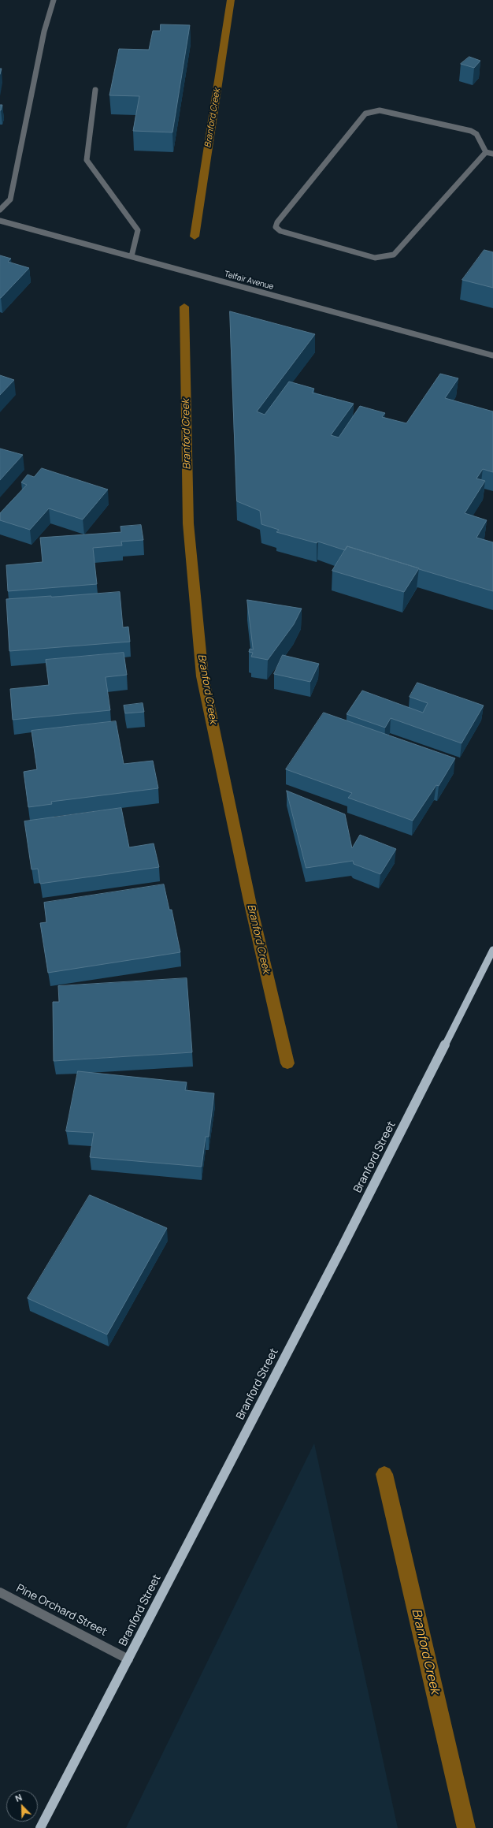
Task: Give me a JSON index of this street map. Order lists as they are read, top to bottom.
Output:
{
  "streets": {
    "main road": ["Branford Street"],
    "street": ["Telfair Avenue", "Pine Orchard Street"]
  },
  "crossings": [
    ["Branford Street", "Pine Orchard Street"]
  ],
  "water": ["Branford Creek"],
  "north": "top left"
}
